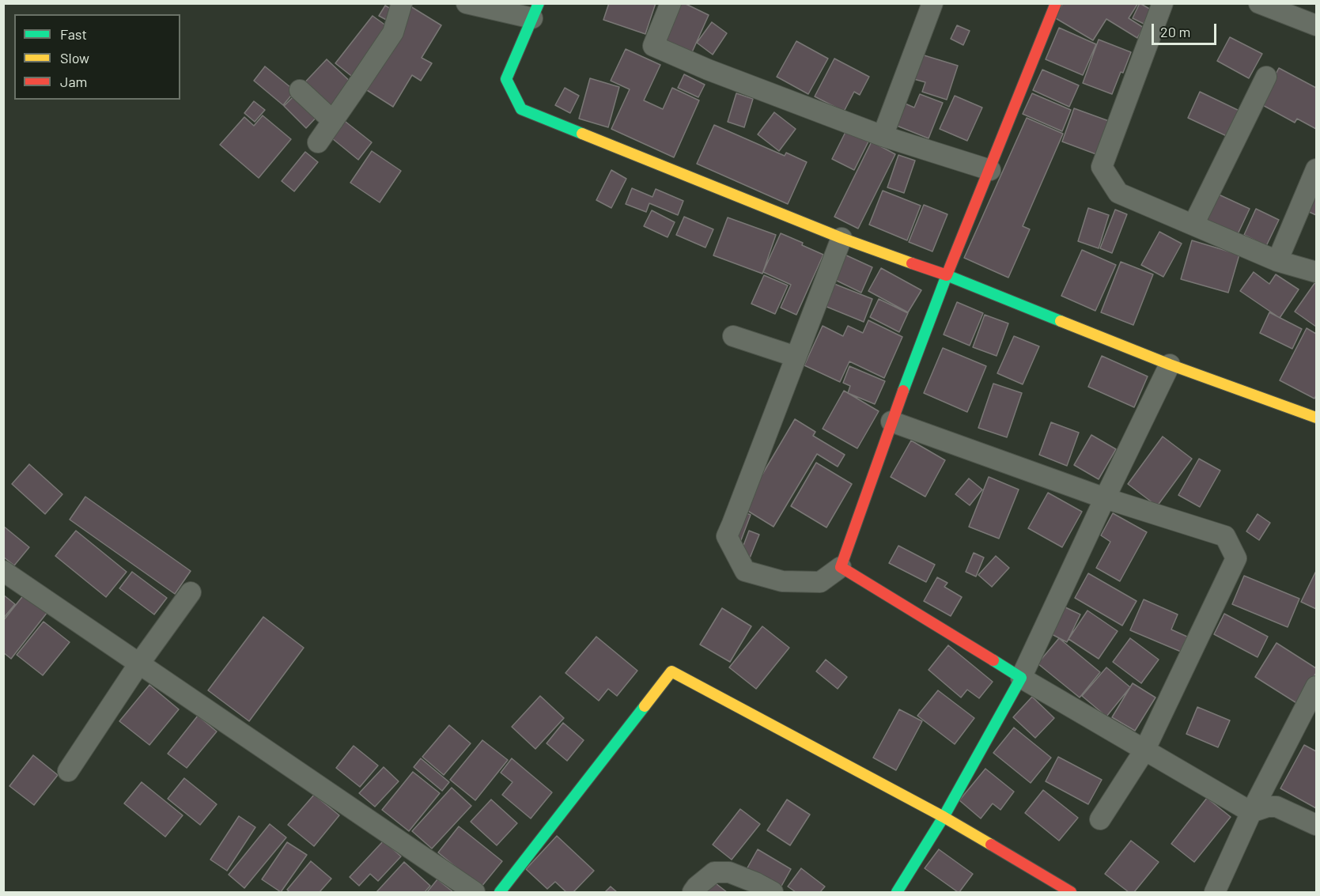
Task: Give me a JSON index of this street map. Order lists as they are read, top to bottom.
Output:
{
  "legend": ["Fast", "Slow", "Jam"],
  "scale_bar": "20 m"
}
